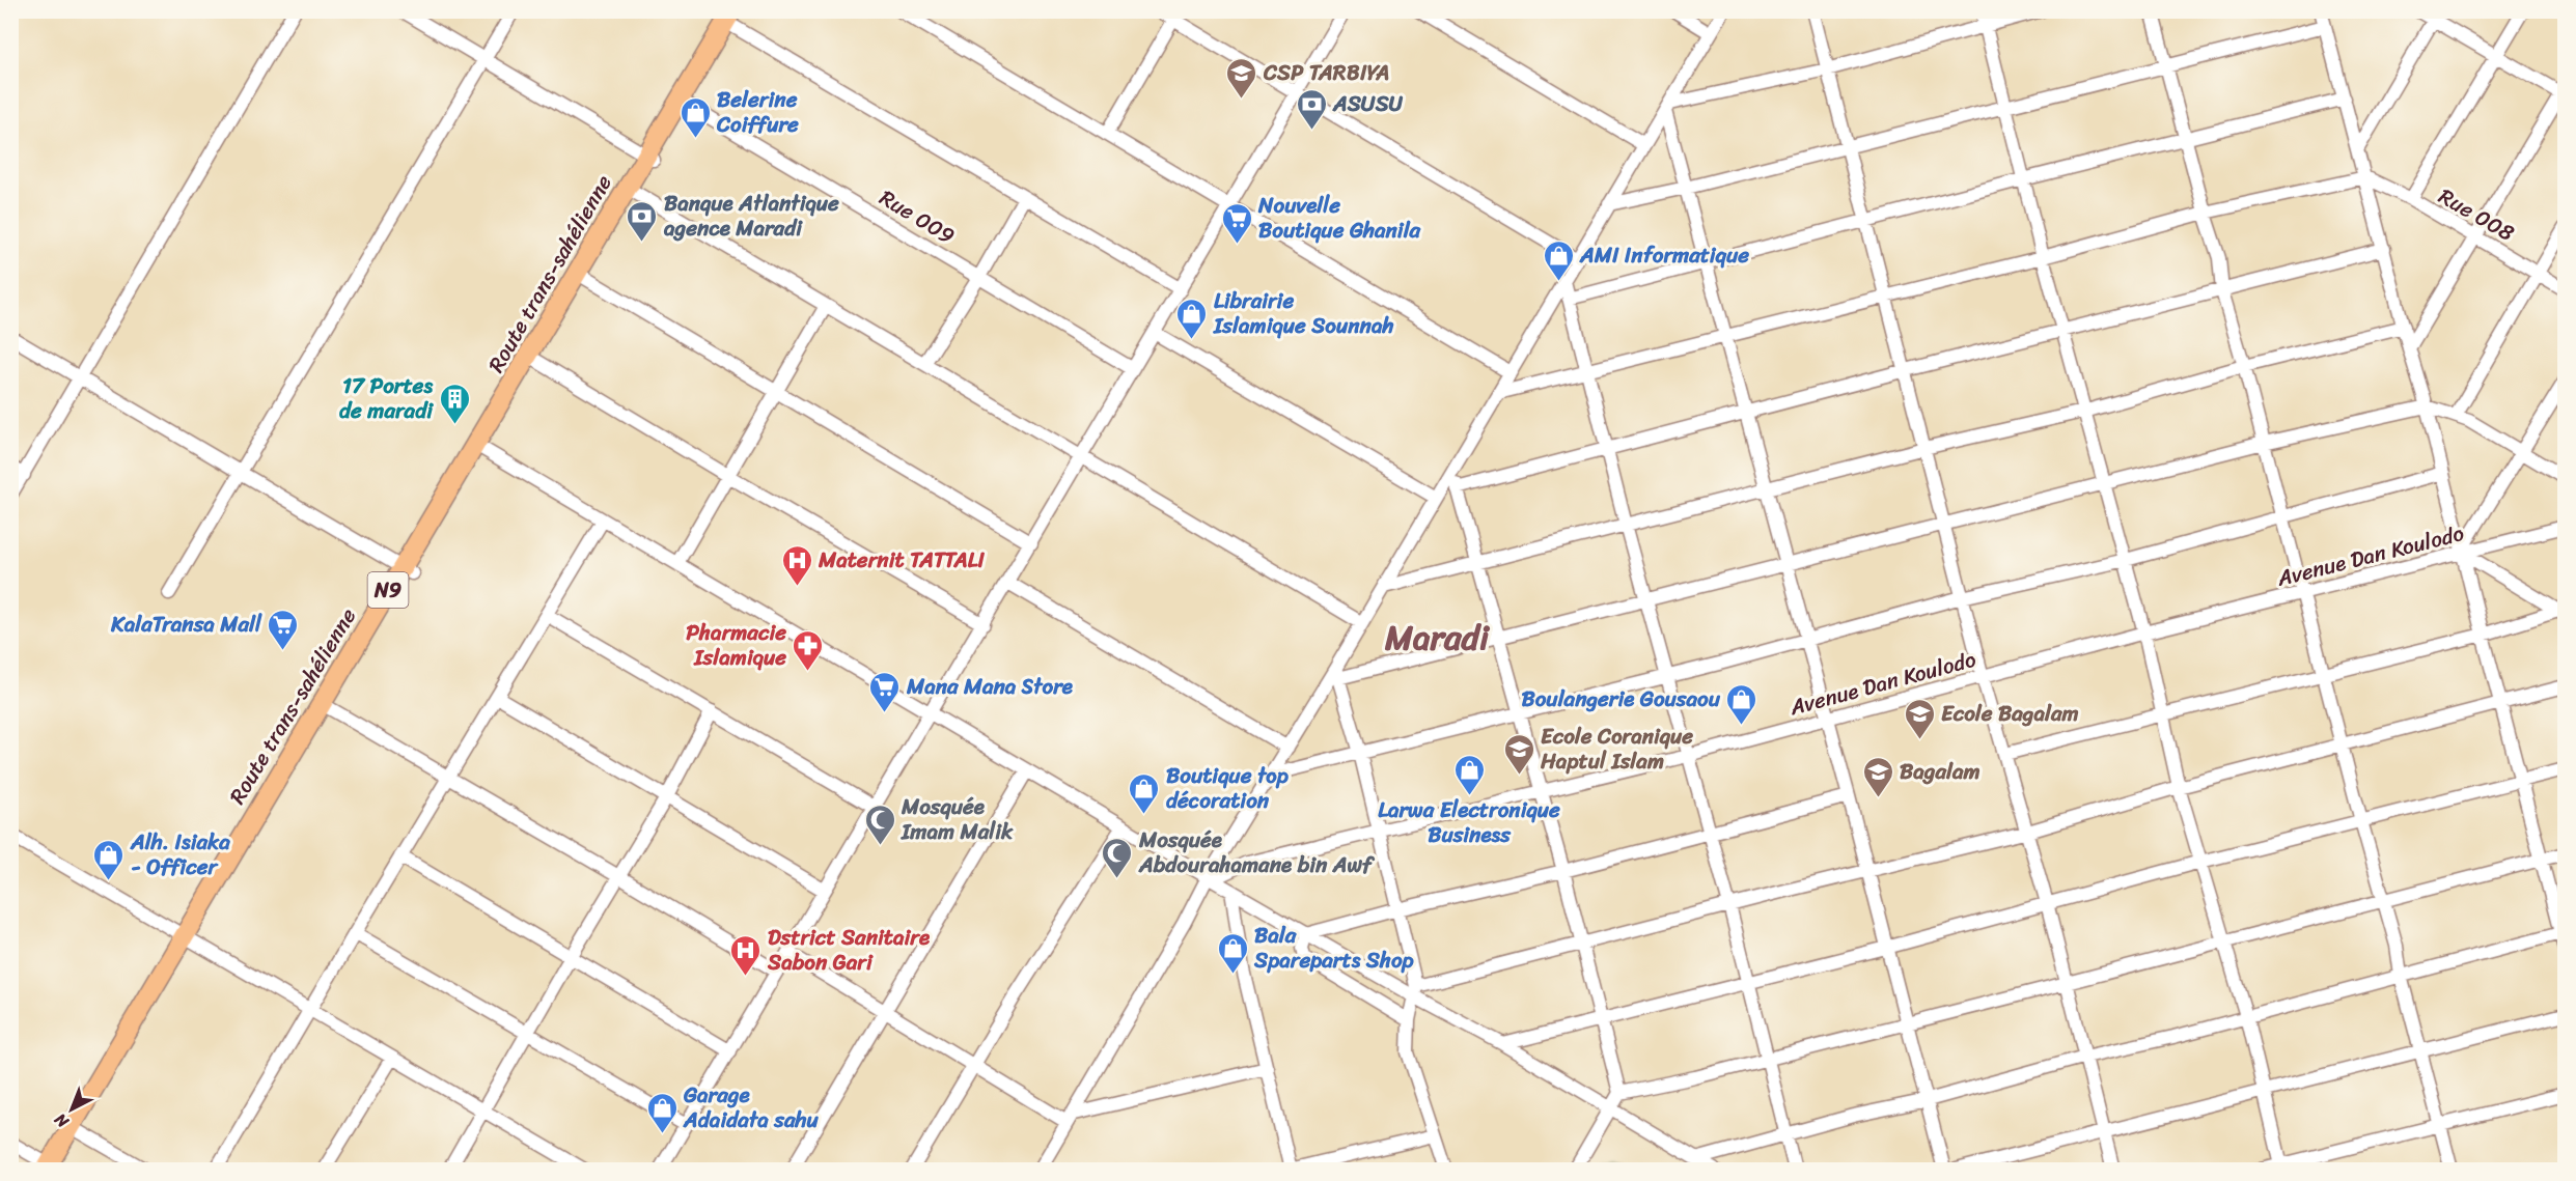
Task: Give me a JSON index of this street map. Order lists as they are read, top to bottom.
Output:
{
  "streets": {
    "highway": ["Route trans-sahélienne", "N9"],
    "street": ["Rue 008", "Rue 009", "Avenue Dan Koulodo"]
  },
  "crossings": [
    ["Rue 009", "Route trans-sahélienne"]
  ],
  "districts": ["Maradi"],
  "places": {
    "school or university": [
      "CSP TARBIYA",
      "Ecole Bagalam",
      "Ecole Coranique Haptul Islam",
      "Bagalam"
    ],
    "bank": ["ASUSU", "Banque Atlantique agence Maradi"],
    "shop": [
      "Belerine Coiffure",
      "AMI Informatique",
      "Librairie Islamique Sounnah",
      "Boulangerie Gousaou",
      "Larwa Electronique Business",
      "Boutique top décoration",
      "Alh. Isiaka - Officer",
      "Bala Spareparts Shop",
      "Garage Adaidata sahu"
    ],
    "supermarket": ["Nouvelle Boutique Ghanila", "KalaTransa Mall", "Mana Mana Store"],
    "building": ["17 Portes de maradi"],
    "hospital": ["Maternit TATTALI", "Dstrict Sanitaire Sabon Gari"],
    "pharmacy": ["Pharmacie Islamique"],
    "mosque": ["Mosquée Imam Malik", "Mosquée Abdourahamane bin Awf"]
  },
  "north": "bottom left"
}
